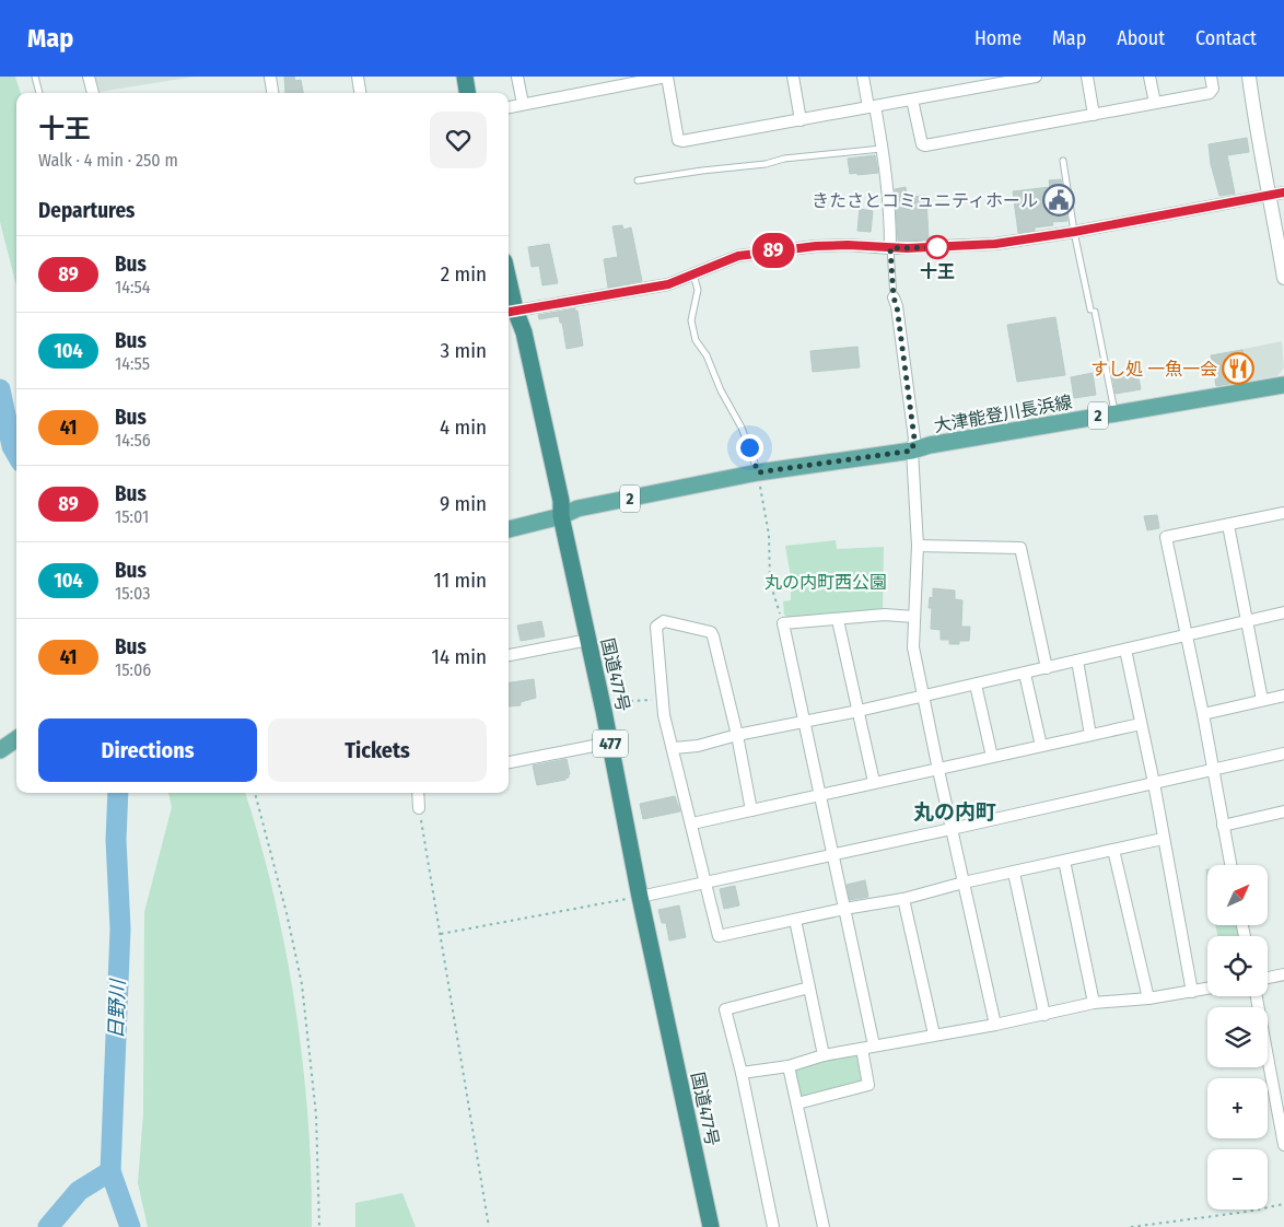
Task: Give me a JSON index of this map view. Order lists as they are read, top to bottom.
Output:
{
  "streets": {
    "highway": ["国道477号", "477"],
    "main road": ["大津能登川長浜線", "2"]
  },
  "crossings": [
    ["大津能登川長浜線", "国道477号"]
  ],
  "districts": ["丸の内町"],
  "water": ["日野川"],
  "parks": ["丸の内町西公園"],
  "places": {
    "public building": ["きたさとコミュニティホール"],
    "other": ["十王"],
    "restaurant": ["すし処 一魚一会"]
  },
  "lines": ["bus line 89"],
  "north": "top right",
  "page": {
    "header": "Map",
    "nav": [
      "Home",
      "Map",
      "About",
      "Contact"
    ],
    "on_map": "89",
    "heading": [
      ["十王", "Walk · 4 min · 250 m"],
      "Departures"
    ],
    "list": [
      {
        "mark": "89",
        "name": "Bus",
        "note": "14:54",
        "value": "2 min"
      },
      {
        "mark": "104",
        "name": "Bus",
        "note": "14:55",
        "value": "3 min"
      },
      {
        "mark": "41",
        "name": "Bus",
        "note": "14:56",
        "value": "4 min"
      },
      {
        "mark": "89",
        "name": "Bus",
        "note": "15:01",
        "value": "9 min"
      },
      {
        "mark": "104",
        "name": "Bus",
        "note": "15:03",
        "value": "11 min"
      },
      {
        "mark": "41",
        "name": "Bus",
        "note": "15:06",
        "value": "14 min"
      }
    ],
    "buttons": ["Directions", "Tickets"],
    "map_buttons": ["+", "−"]
  }
}
